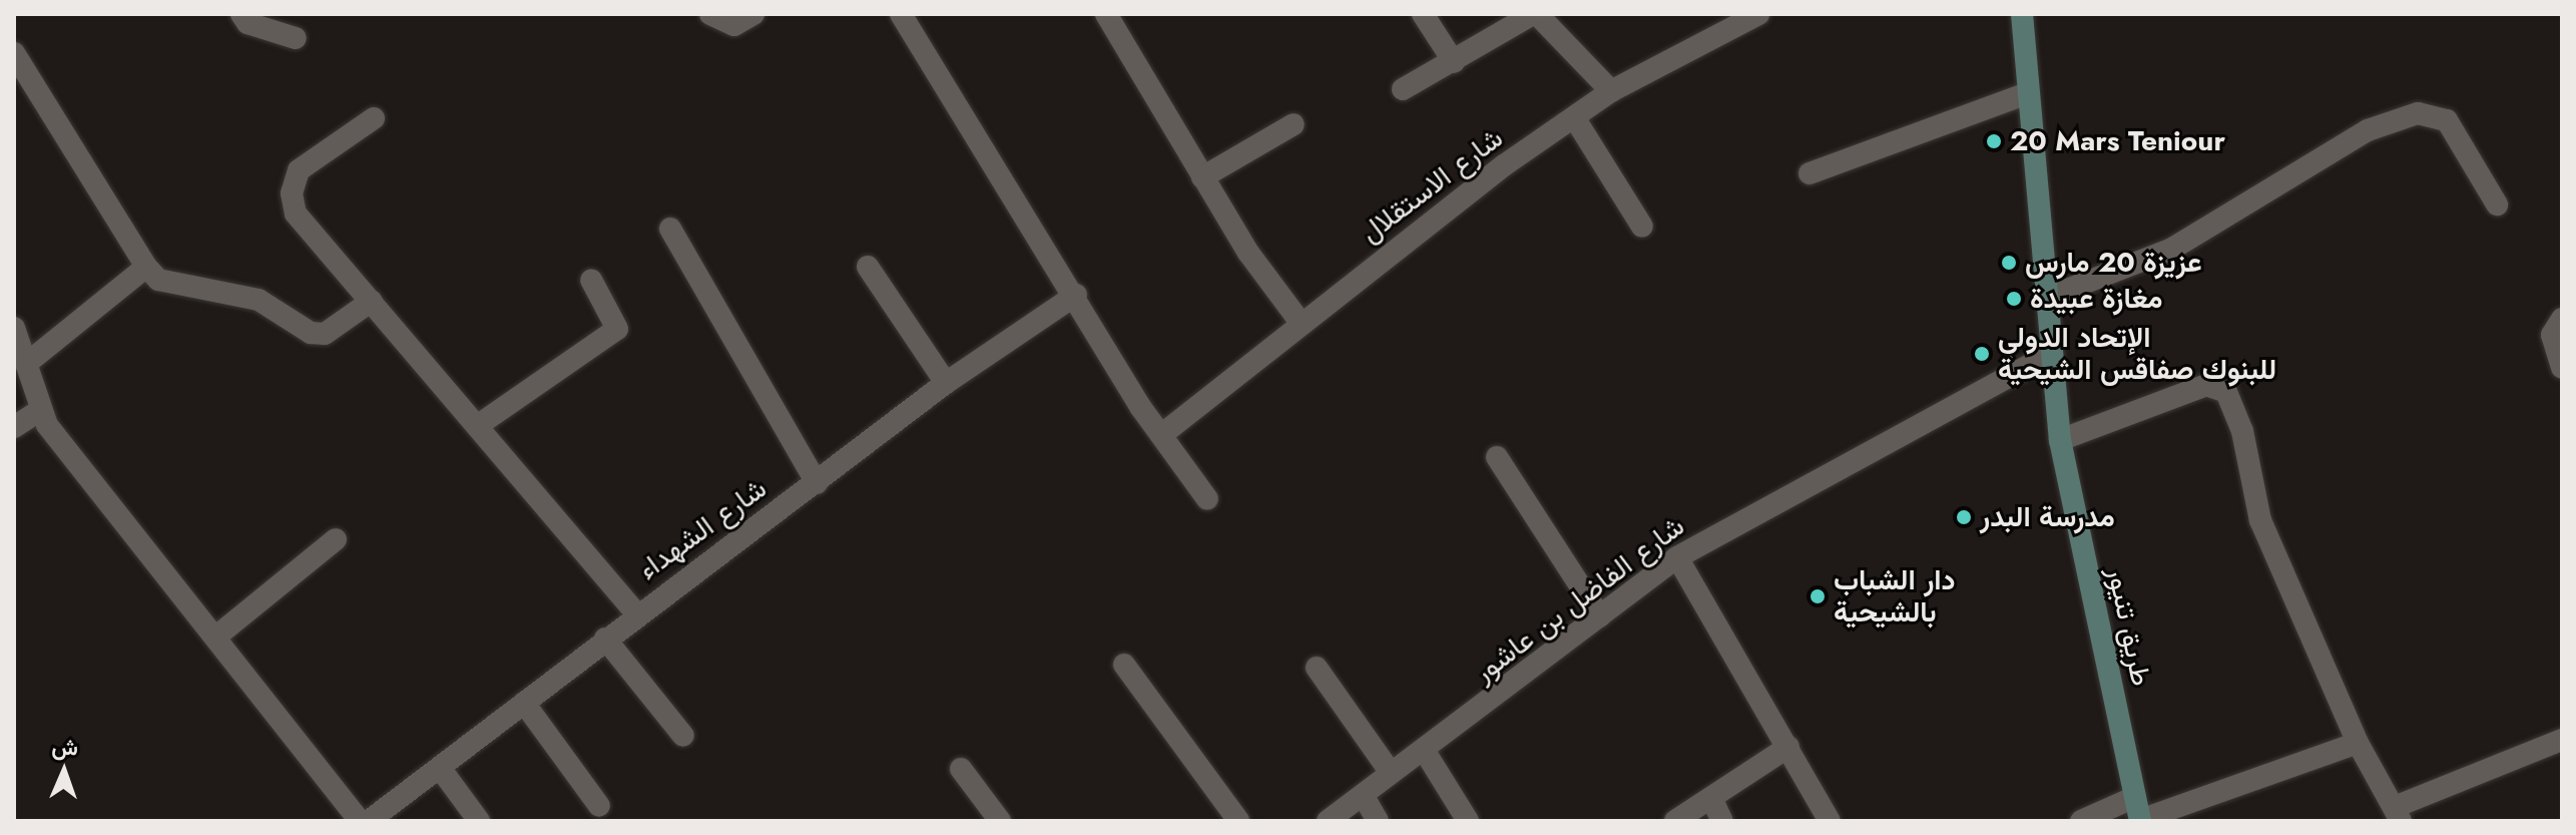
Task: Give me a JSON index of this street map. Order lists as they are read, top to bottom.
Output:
{
  "streets": {
    "main road": ["طريق تنيور"],
    "street": ["شارع الاستقلال", "شارع الشهداء", "شارع الفاضل بن عاشور"]
  },
  "crossings": [
    ["شارع الفاضل بن عاشور", "طريق تنيور"]
  ],
  "places": [
    "20 Mars Teniour",
    "عزيزة 20 مارس",
    "مغازة عبيدة",
    "الإتحاد الدولي للبنوك صفاقس الشيحية",
    "مدرسة البدر",
    "دار الشباب بالشيحية"
  ],
  "north": "top"
}
